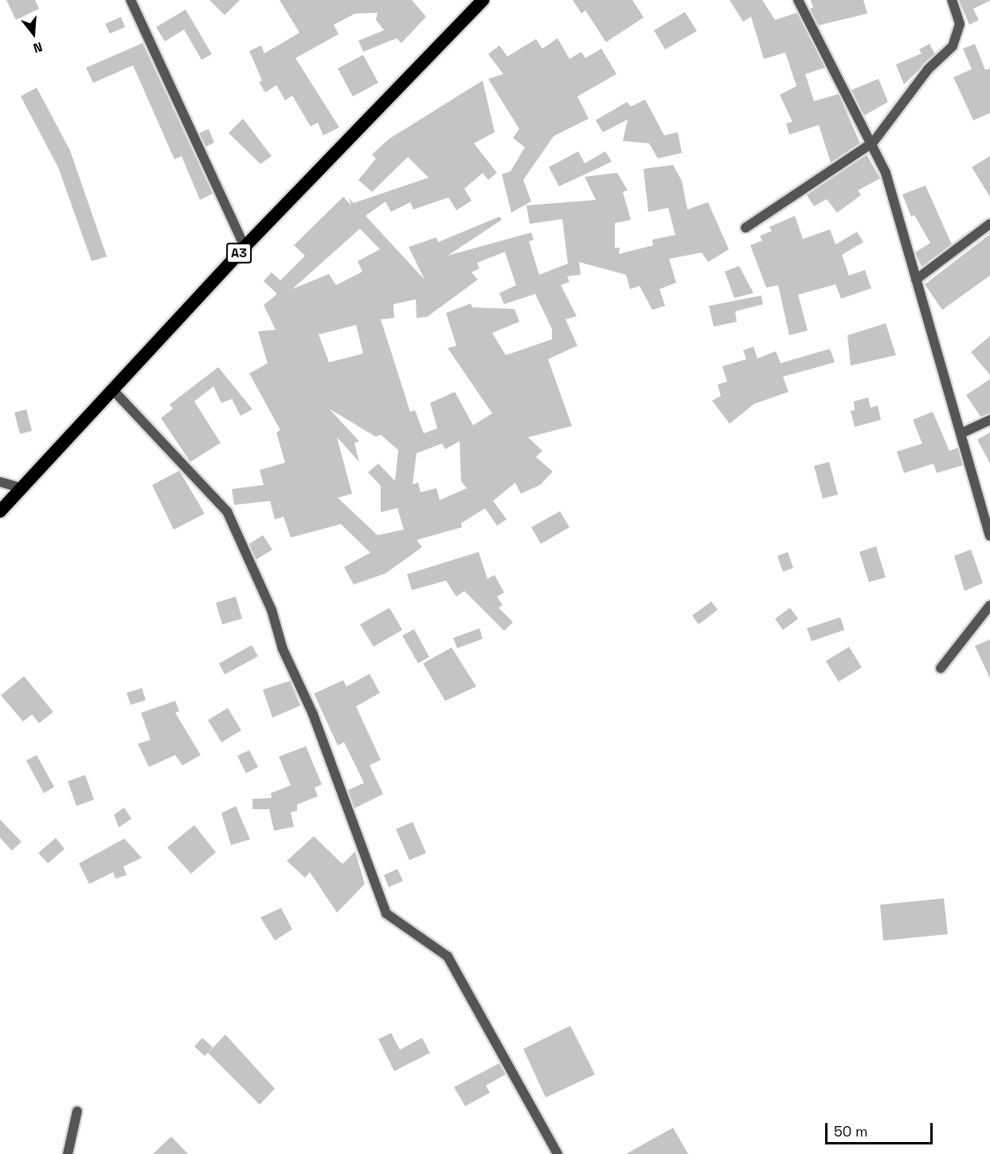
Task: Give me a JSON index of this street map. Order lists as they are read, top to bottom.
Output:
{
  "streets": {
    "highway": ["A3"]
  },
  "scale_bar": "50 m",
  "north": "bottom"
}
